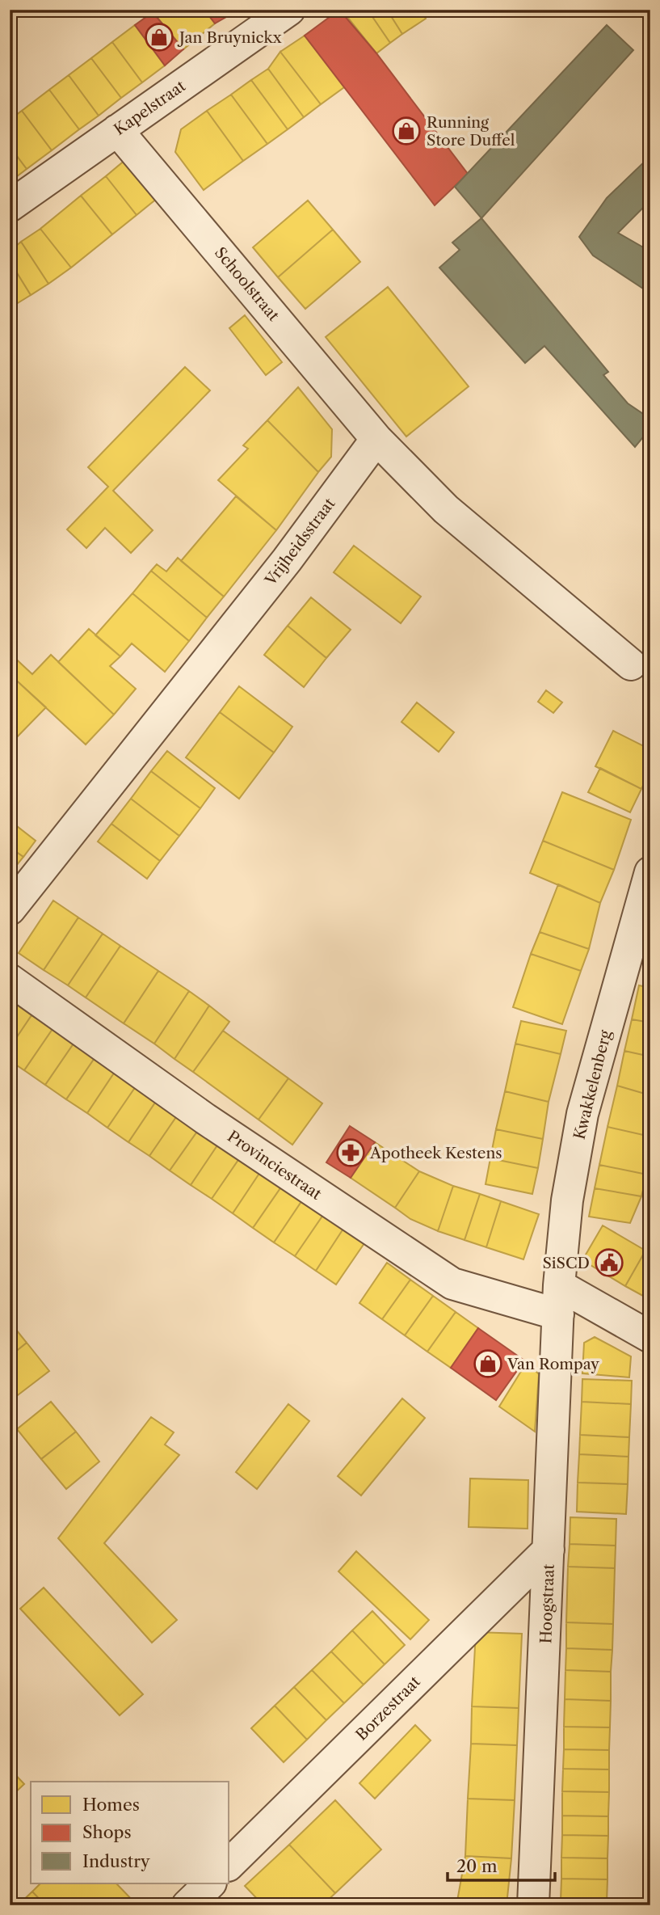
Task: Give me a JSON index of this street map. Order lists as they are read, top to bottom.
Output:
{
  "streets": {
    "street": [
      "Kapelstraat",
      "Schoolstraat",
      "Vrijheidsstraat",
      "Kwakkelenberg",
      "Provinciestraat",
      "Hoogstraat",
      "Borzestraat"
    ]
  },
  "crossings": [
    ["Kapelstraat", "Schoolstraat"],
    ["Schoolstraat", "Vrijheidsstraat"],
    ["Kwakkelenberg", "Provinciestraat"],
    ["Kwakkelenberg", "Hoogstraat"],
    ["Provinciestraat", "Hoogstraat"],
    ["Hoogstraat", "Borzestraat"]
  ],
  "places": {
    "shop": ["Jan Bruynickx", "Running Store Duffel", "Van Rompay"],
    "pharmacy": ["Apotheek Kestens"],
    "public building": ["SiSCD"]
  },
  "legend": ["Homes", "Shops", "Industry"],
  "scale_bar": "20 m"
}
